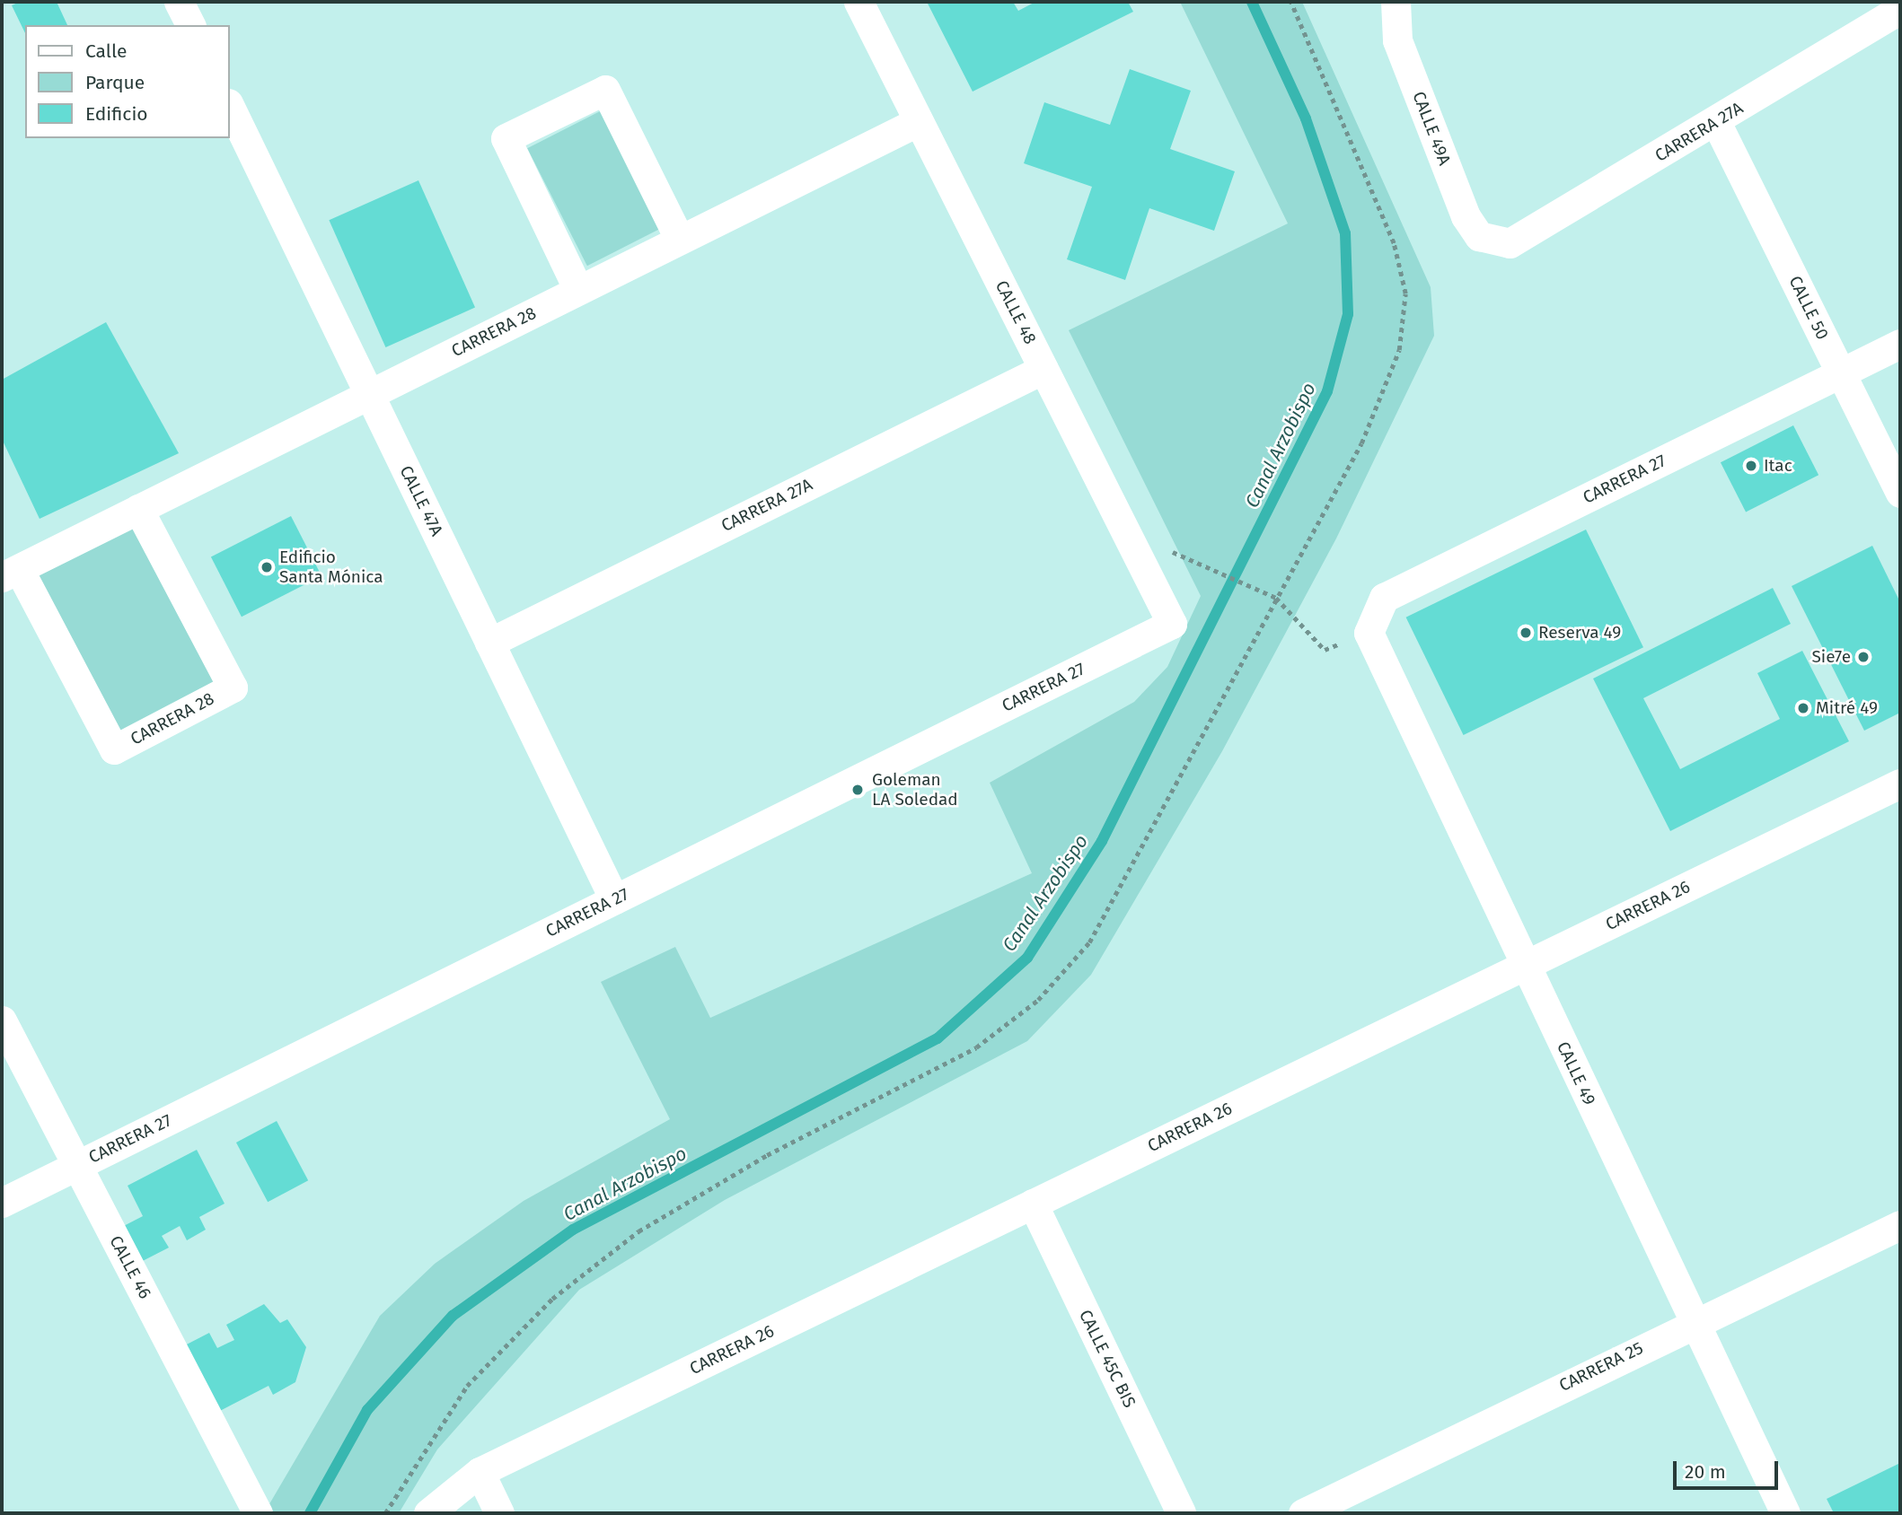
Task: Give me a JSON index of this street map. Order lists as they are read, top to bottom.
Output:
{
  "streets": {
    "street": [
      "CALLE 49A",
      "CARRERA 27A",
      "CALLE 50",
      "CALLE 48",
      "CARRERA 28",
      "CARRERA 27",
      "CALLE 47A",
      "CARRERA 26",
      "CALLE 49",
      "CALLE 46",
      "CALLE 45C BIS",
      "CARRERA 25"
    ]
  },
  "crossings": [
    ["CALLE 49A", "CARRERA 27A"],
    ["CARRERA 27A", "CALLE 50"],
    ["CARRERA 27A", "CALLE 48"],
    ["CARRERA 27A", "CALLE 47A"],
    ["CALLE 50", "CARRERA 27"],
    ["CALLE 48", "CARRERA 28"],
    ["CALLE 48", "CARRERA 27"],
    ["CARRERA 28", "CALLE 47A"],
    ["CARRERA 27", "CALLE 47A"],
    ["CARRERA 27", "CALLE 49"],
    ["CARRERA 27", "CALLE 46"],
    ["CARRERA 26", "CALLE 49"],
    ["CARRERA 26", "CALLE 45C BIS"],
    ["CALLE 49", "CARRERA 25"]
  ],
  "water": ["Canal Arzobispo"],
  "places": [
    "Itac",
    "Edificio Santa Mónica",
    "Reserva 49",
    "Sie7e",
    "Mitré 49",
    "Goleman LA Soledad"
  ],
  "legend": ["Calle", "Parque", "Edificio"],
  "scale_bar": "20 m"
}
